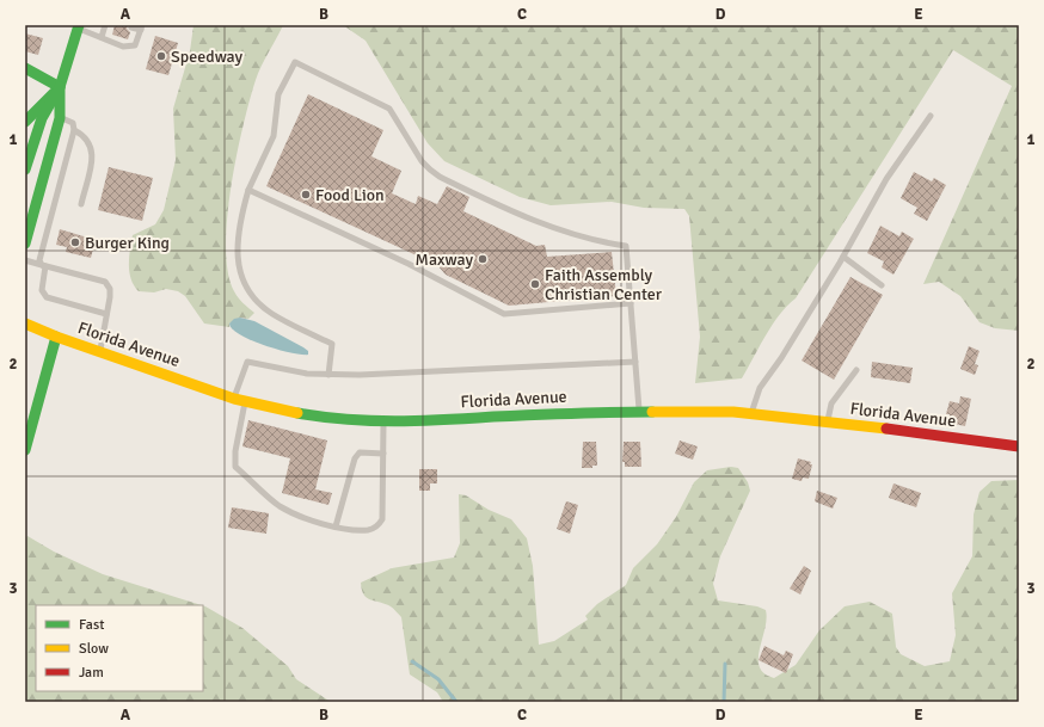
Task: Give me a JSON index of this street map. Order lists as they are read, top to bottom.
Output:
{
  "streets": {
    "main road": ["Florida Avenue"]
  },
  "places": [
    "Speedway",
    "Food Lion",
    "Burger King",
    "Maxway",
    "Faith Assembly Christian Center"
  ],
  "legend": ["Fast", "Slow", "Jam"],
  "grid": {
    "columns": [
      "A",
      "B",
      "C",
      "D",
      "E"
    ],
    "rows": ["1", "2", "3"]
  }
}
